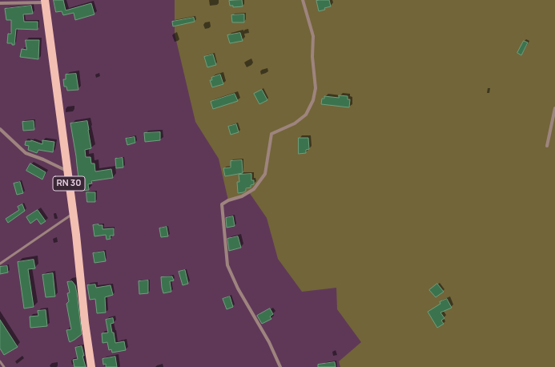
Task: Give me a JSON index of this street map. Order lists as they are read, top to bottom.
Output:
{
  "streets": {
    "main road": ["RN 30"]
  }
}
